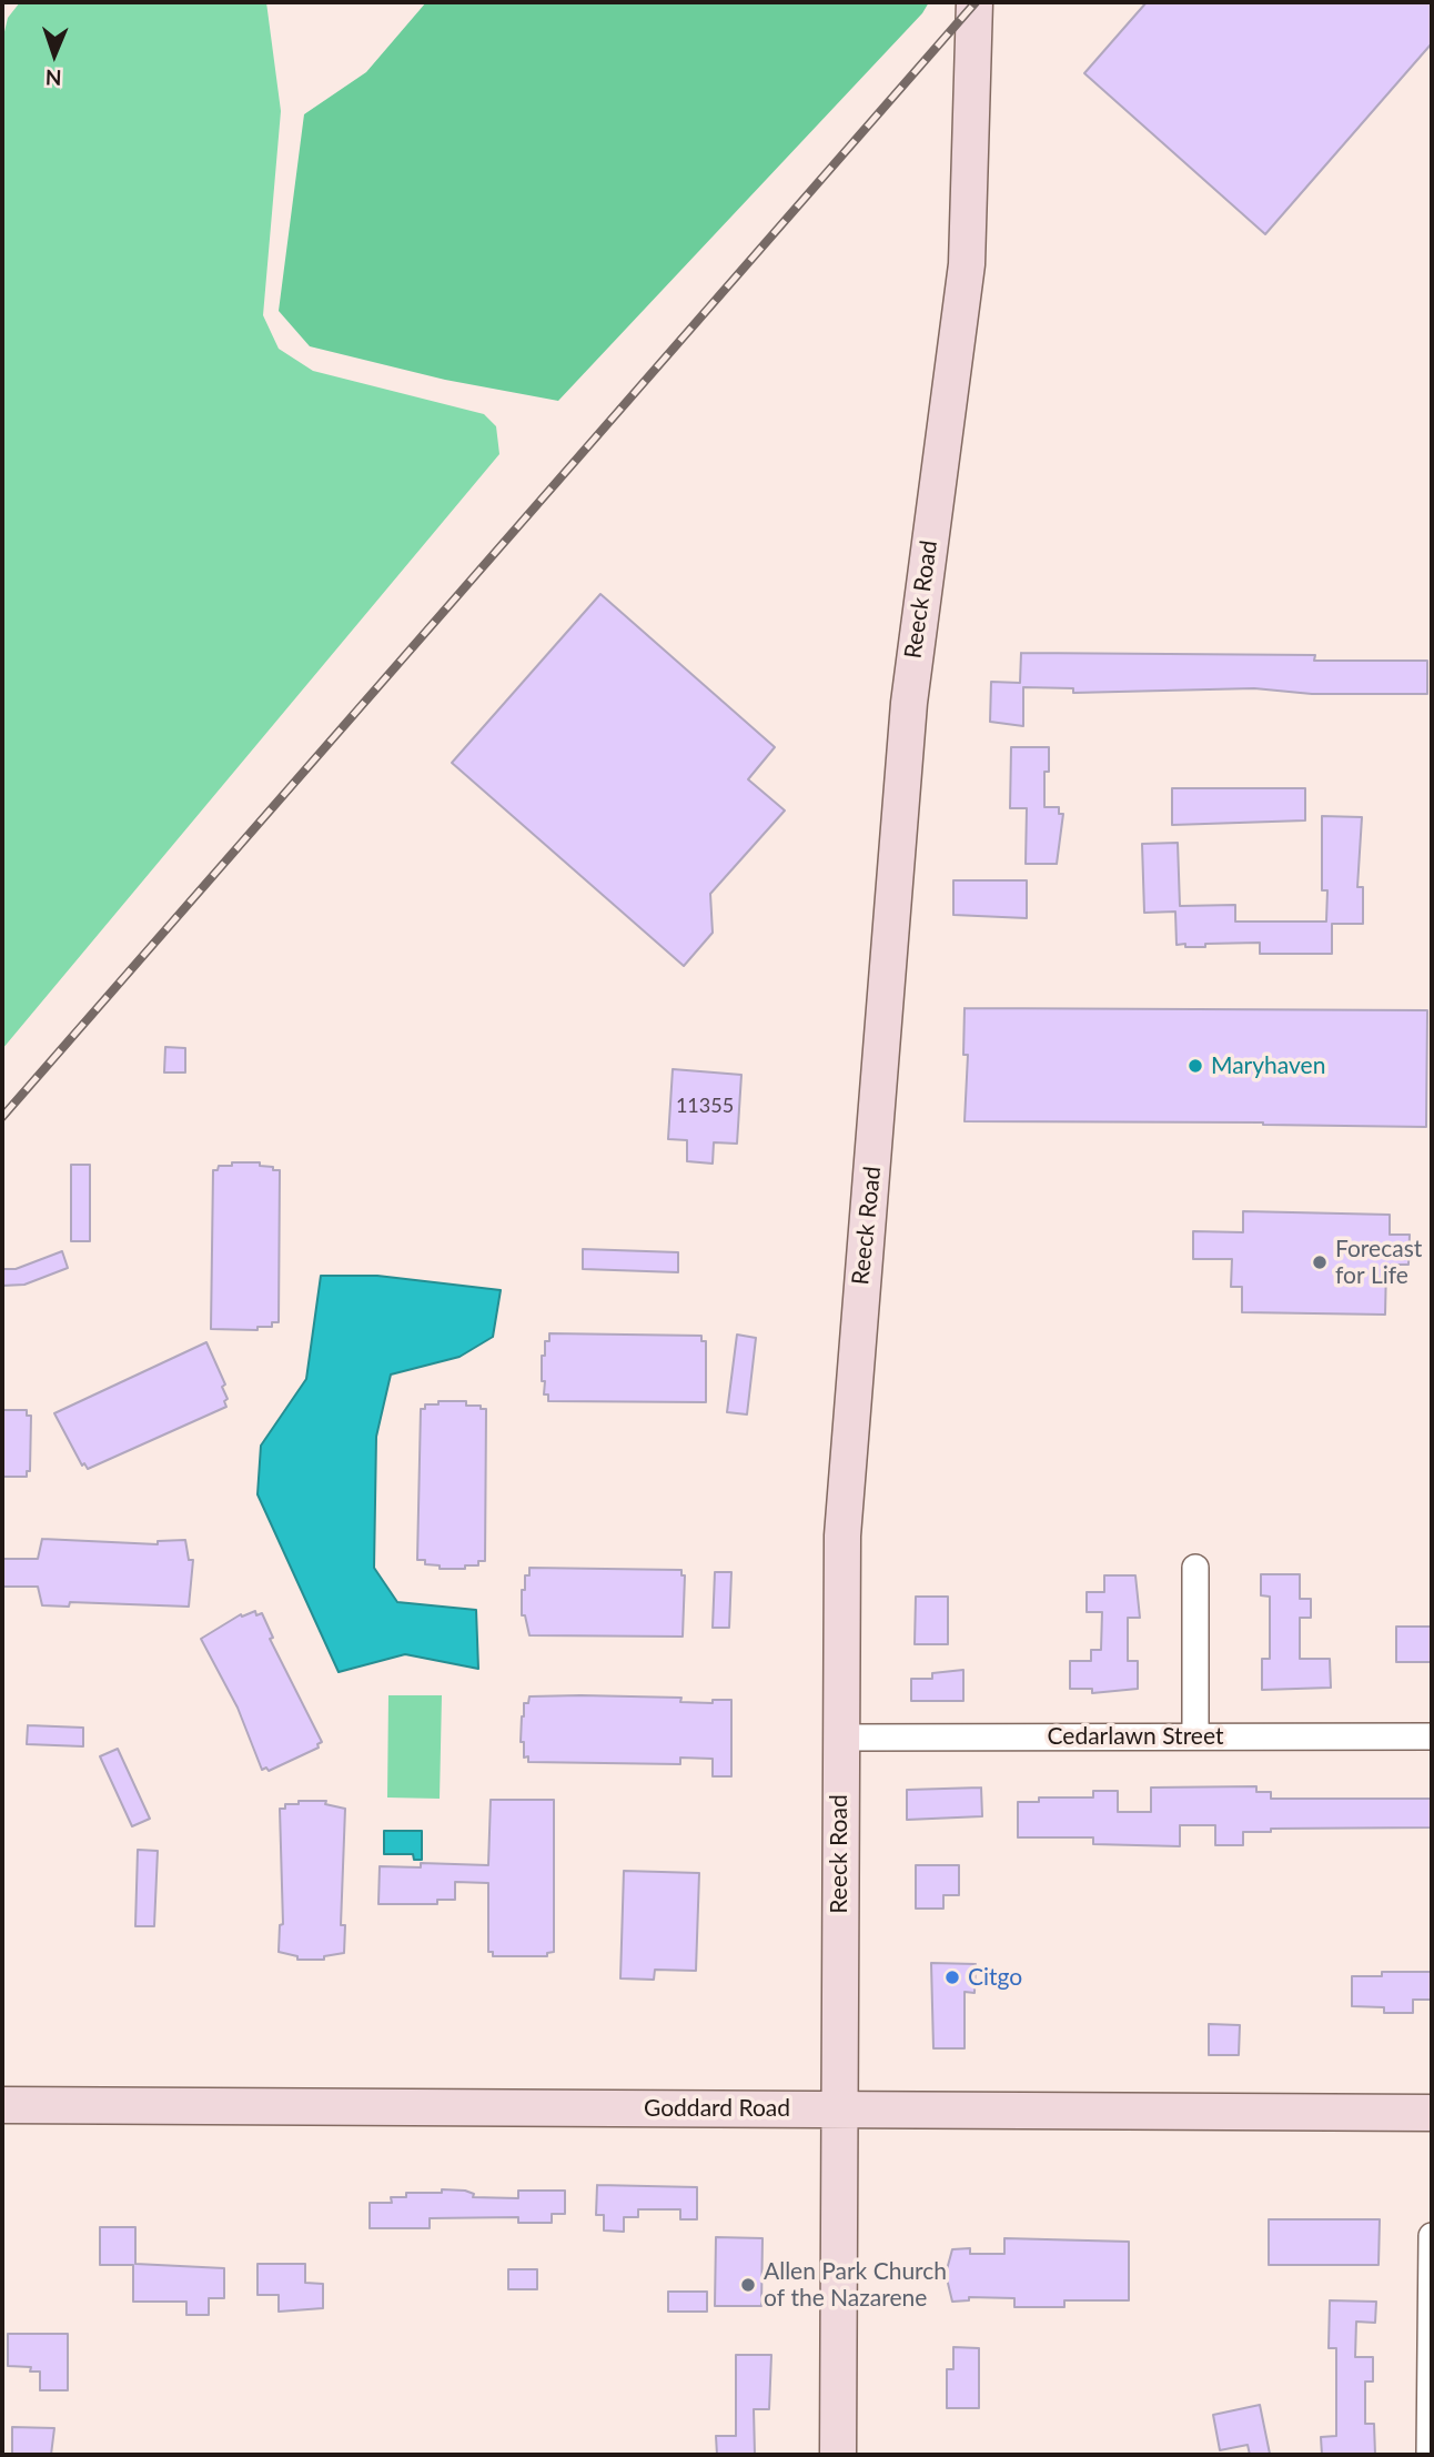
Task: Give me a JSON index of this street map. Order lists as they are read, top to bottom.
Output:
{
  "streets": {
    "street": ["Reeck Road", "Cedarlawn Street", "Goddard Road"]
  },
  "crossings": [
    ["Reeck Road", "Cedarlawn Street"],
    ["Reeck Road", "Goddard Road"]
  ],
  "places": [
    "Maryhaven",
    "Forecast for Life",
    "Citgo",
    "Allen Park Church of the Nazarene"
  ],
  "house_numbers": ["11355"],
  "north": "bottom"
}
